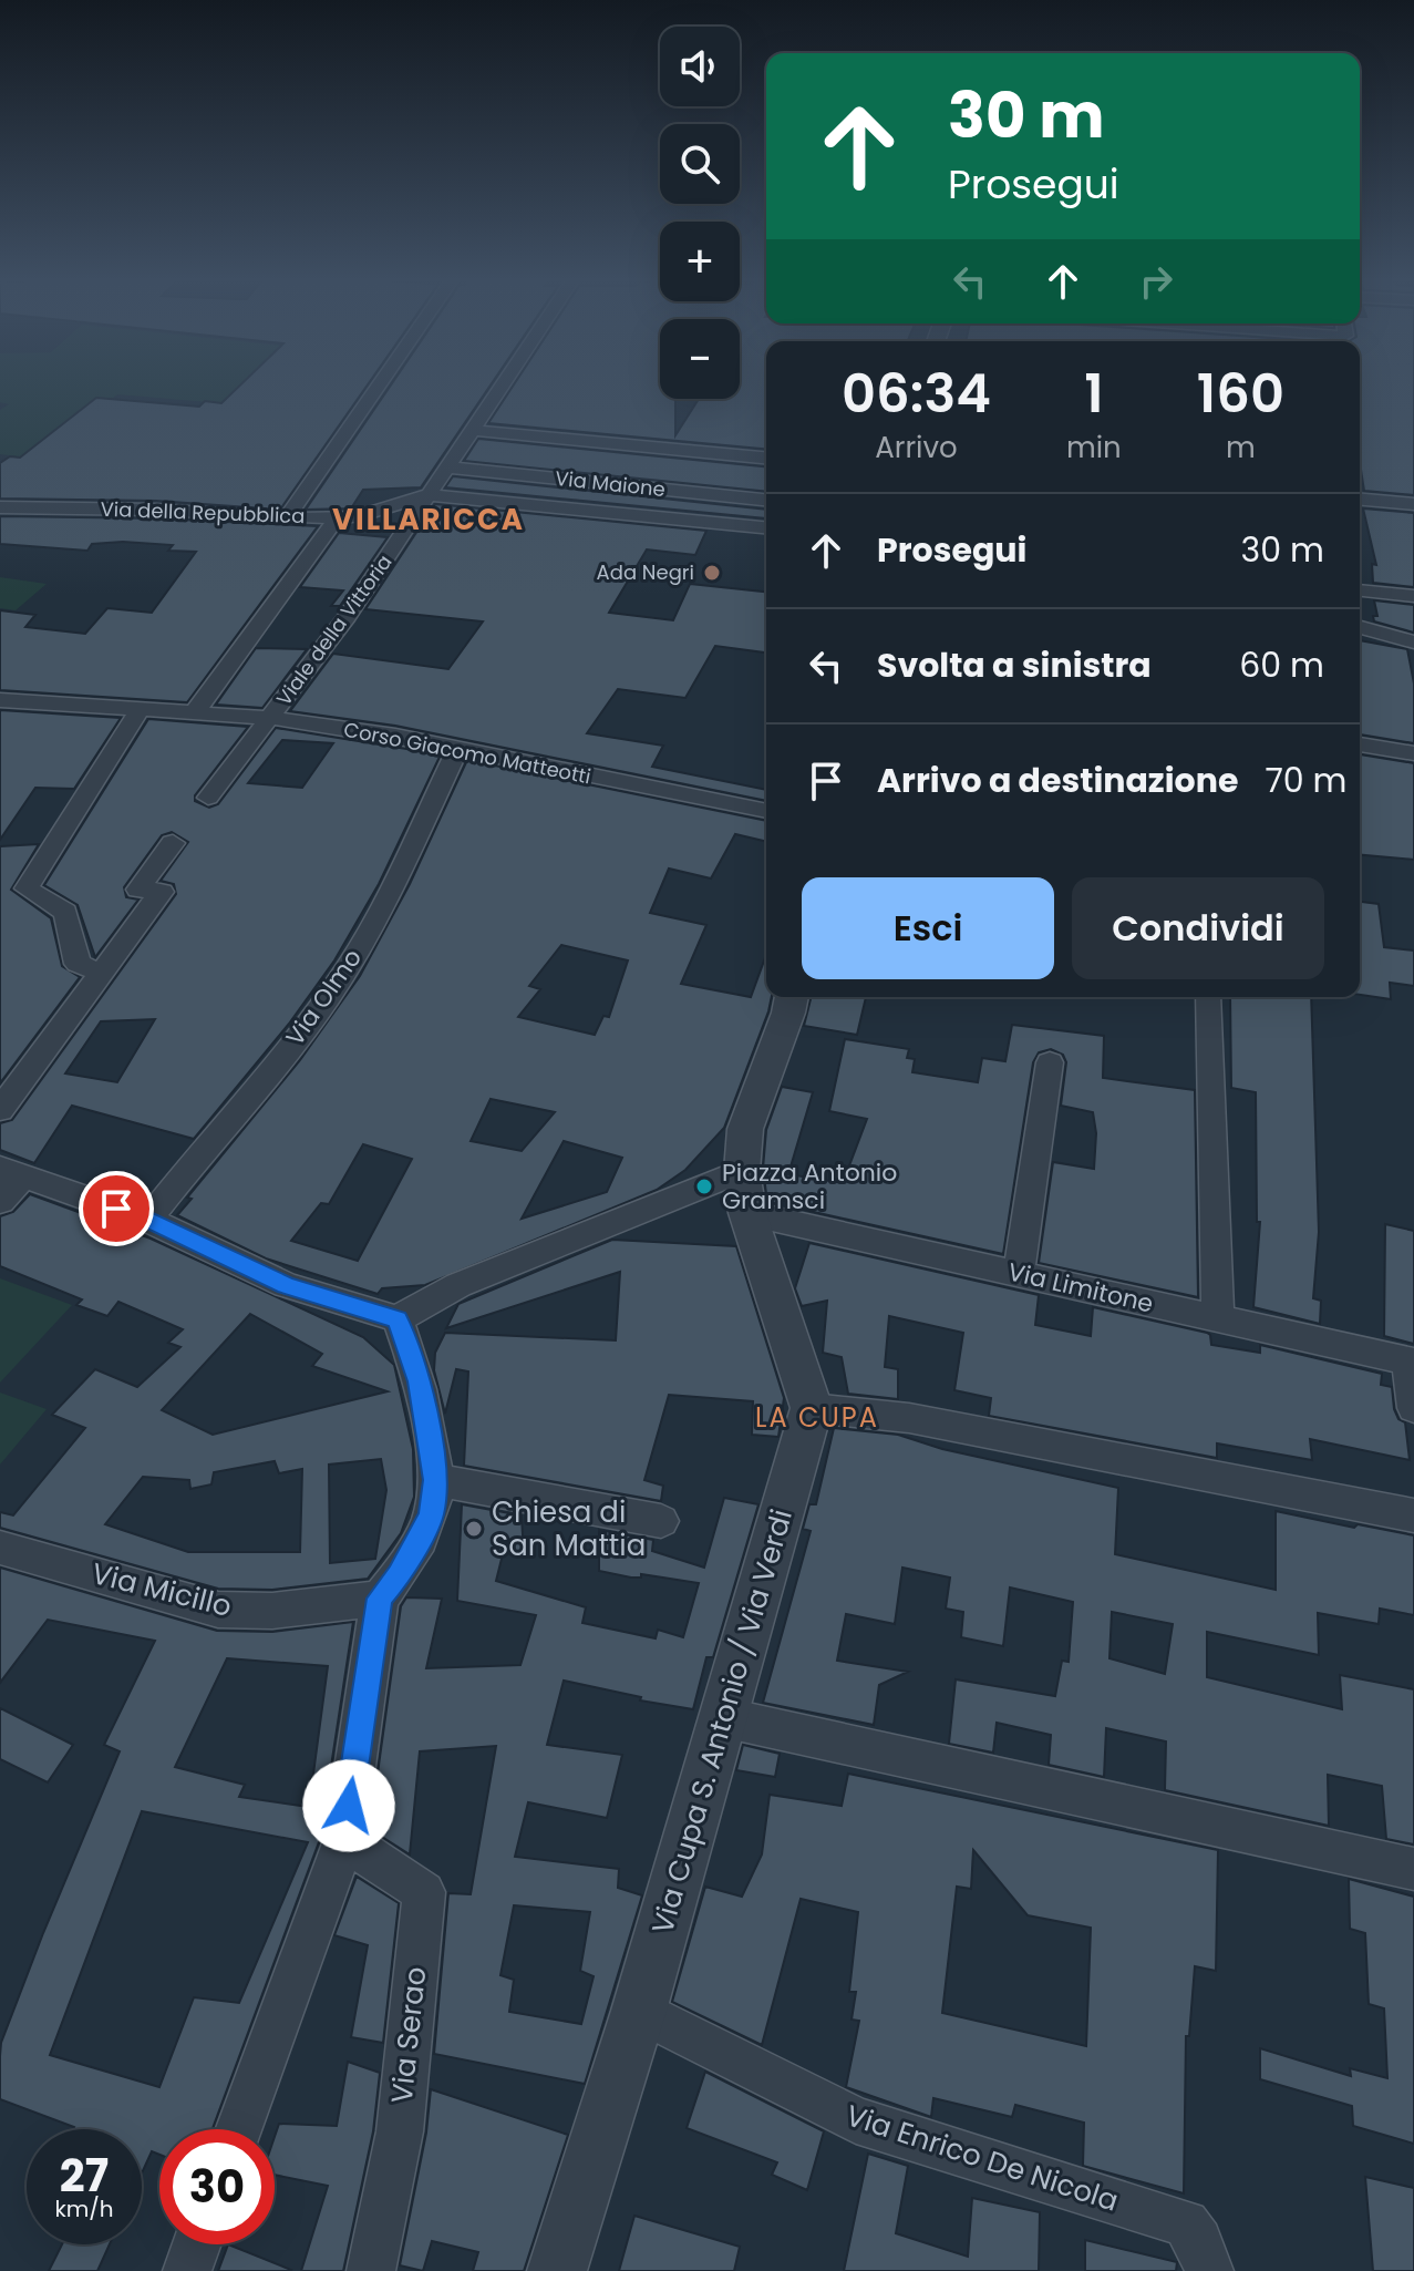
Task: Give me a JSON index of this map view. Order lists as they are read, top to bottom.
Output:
{
  "streets": {
    "street": [
      "Via Maione",
      "Via della Repubblica",
      "Viale della Vittoria",
      "Corso Giacomo Matteotti",
      "Via Olmo",
      "Via Limitone",
      "Via Micillo",
      "Via Cupa S. Antonio / Via Verdi",
      "Via Serao",
      "Via Enrico De Nicola"
    ]
  },
  "crossings": [
    ["Via Maione", "Viale della Vittoria"],
    ["Via della Repubblica", "Viale della Vittoria"],
    ["Viale della Vittoria", "Corso Giacomo Matteotti"],
    ["Corso Giacomo Matteotti", "Via Olmo"],
    ["Via Cupa S. Antonio / Via Verdi", "Via Enrico De Nicola"]
  ],
  "districts": ["VILLARICCA", "LA CUPA"],
  "places": ["Ada Negri", "Piazza Antonio Gramsci", "Chiesa di San Mattia"],
  "page": {
    "map_buttons": ["+", "−"],
    "turn": ["30 m", "Prosegui"],
    "eta": [
      "06:34",
      "Arrivo",
      "1",
      "min",
      "160",
      "m"
    ],
    "list": [
      {
        "name": "Prosegui",
        "value": "30 m"
      },
      {
        "name": "Svolta a sinistra",
        "value": "60 m"
      },
      {
        "name": "Arrivo a destinazione",
        "value": "70 m"
      }
    ],
    "buttons": ["Esci", "Condividi"],
    "speed": "27 km/h",
    "limit": "30"
  }
}
